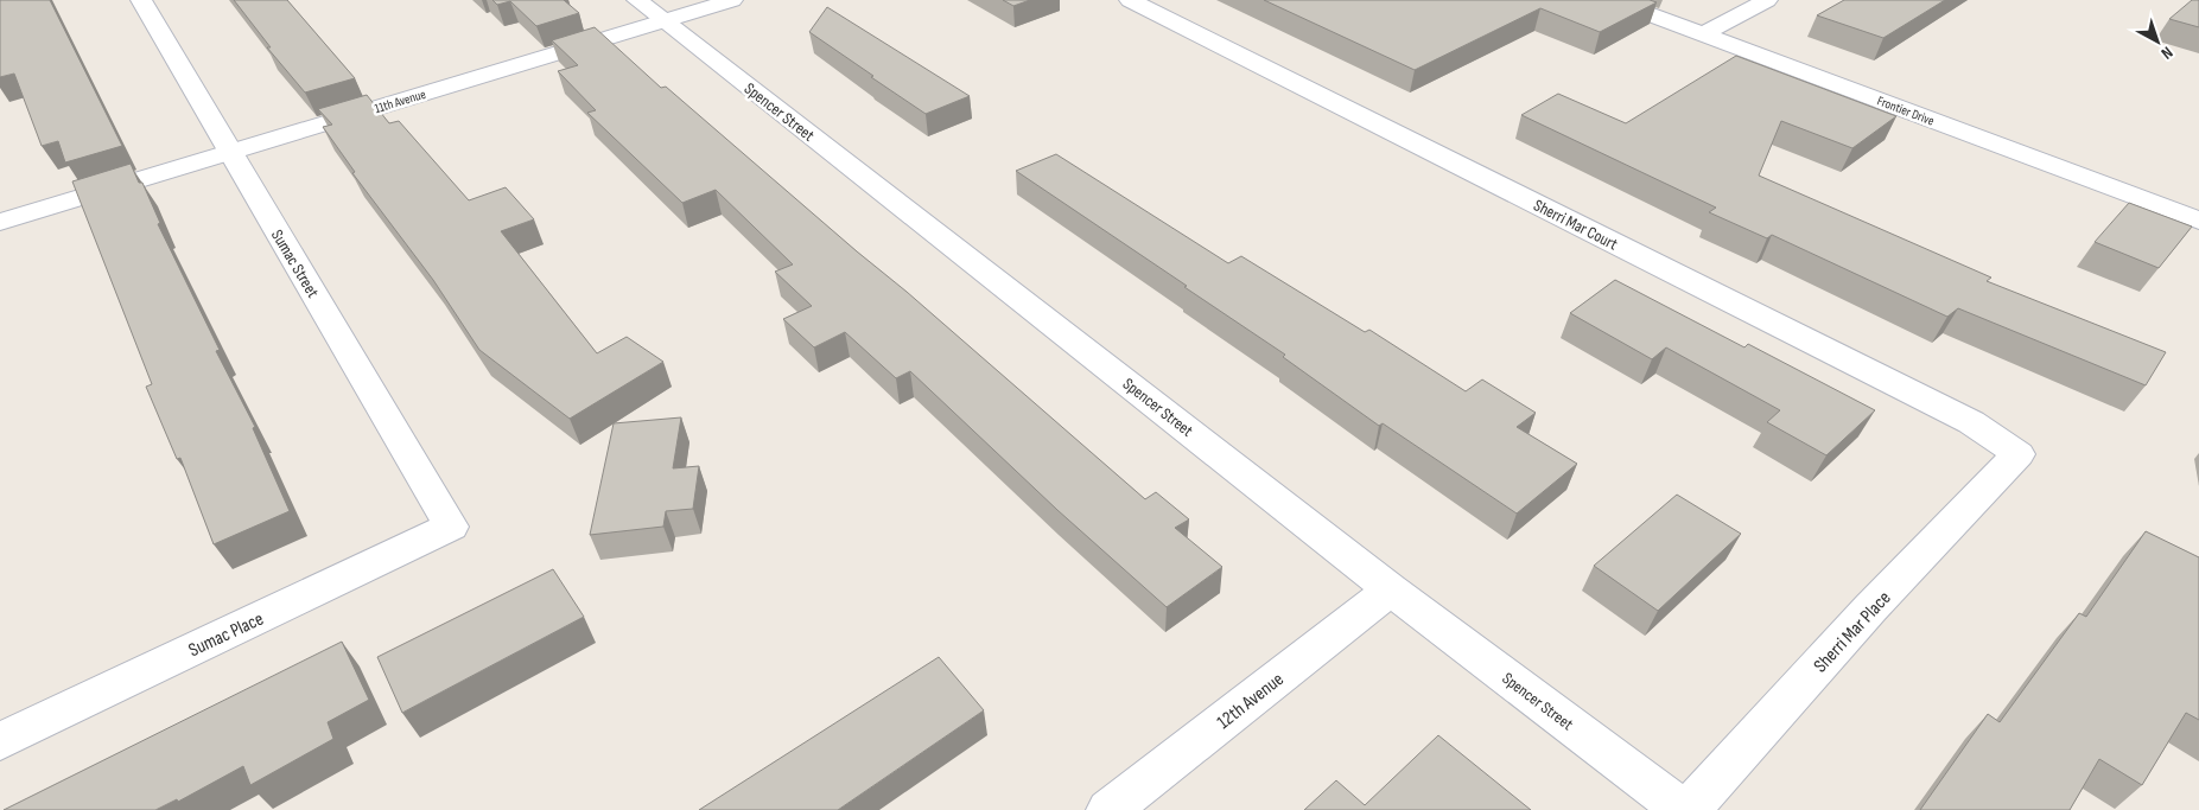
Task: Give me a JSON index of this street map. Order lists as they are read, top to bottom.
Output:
{
  "streets": {
    "street": [
      "11th Avenue",
      "Frontier Drive",
      "Spencer Street",
      "Sherri Mar Court",
      "Sumac Street",
      "Sherri Mar Place",
      "Sumac Place",
      "12th Avenue"
    ]
  },
  "crossings": [
    ["11th Avenue", "Spencer Street"],
    ["11th Avenue", "Sumac Street"],
    ["Spencer Street", "12th Avenue"],
    ["Sherri Mar Court", "Sherri Mar Place"],
    ["Sumac Street", "Sumac Place"]
  ],
  "north": "bottom right"
}
